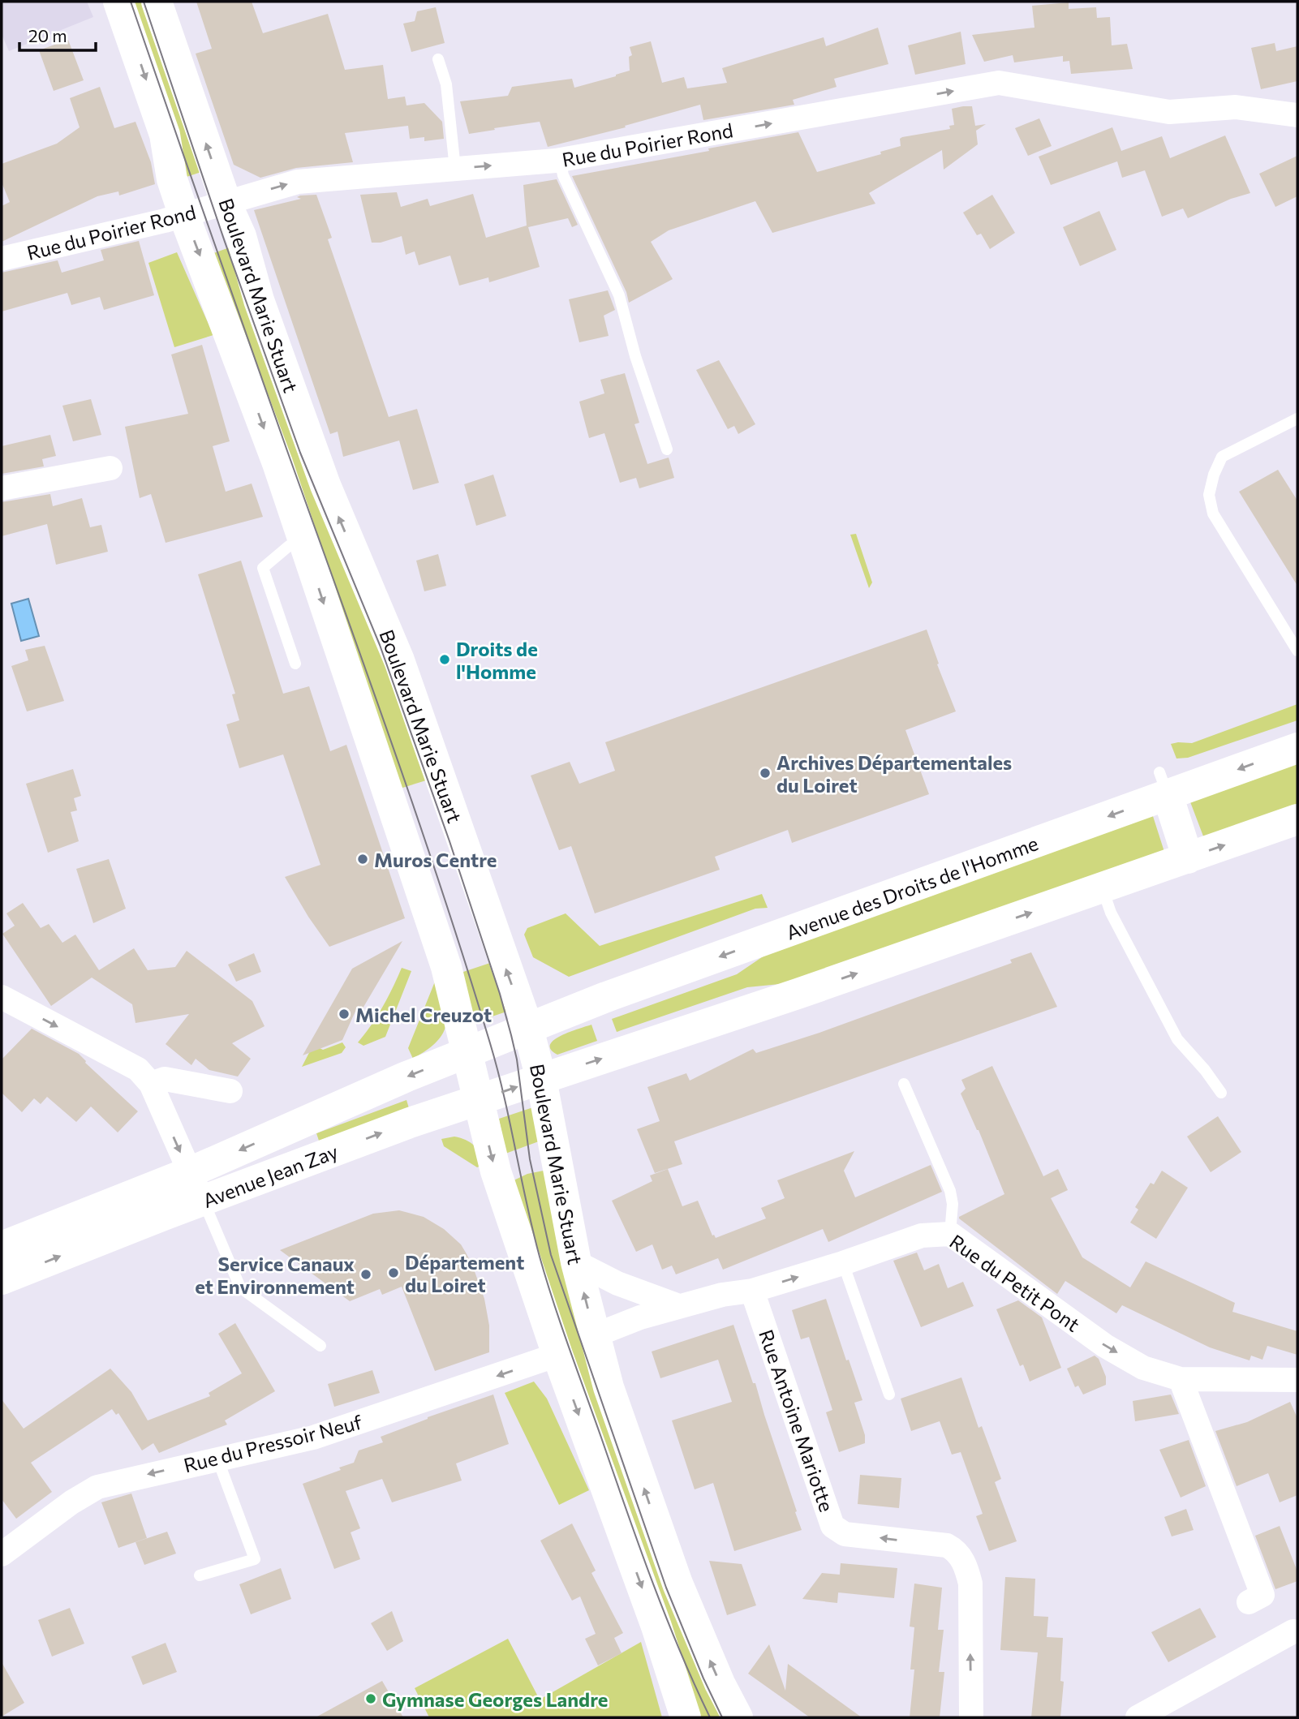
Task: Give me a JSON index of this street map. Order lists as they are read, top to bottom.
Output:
{
  "streets": {
    "main road": ["Boulevard Marie Stuart", "Avenue des Droits de l'Homme", "Avenue Jean Zay"],
    "street": [
      "Rue du Poirier Rond",
      "Rue du Petit Pont",
      "Rue Antoine Mariotte",
      "Rue du Pressoir Neuf"
    ]
  },
  "crossings": [
    ["Rue du Poirier Rond", "Boulevard Marie Stuart"],
    ["Boulevard Marie Stuart", "Avenue des Droits de l'Homme"],
    ["Boulevard Marie Stuart", "Avenue Jean Zay"],
    ["Boulevard Marie Stuart", "Rue du Petit Pont"],
    ["Boulevard Marie Stuart", "Rue du Pressoir Neuf"],
    ["Avenue des Droits de l'Homme", "Avenue Jean Zay"],
    ["Rue du Petit Pont", "Rue Antoine Mariotte"]
  ],
  "one_way": [
    "Rue du Poirier Rond",
    "Rue du Petit Pont",
    "Rue Antoine Mariotte",
    "Rue du Pressoir Neuf"
  ],
  "places": [
    "Droits de l'Homme",
    "Archives Départementales du Loiret",
    "Muros Centre",
    "Michel Creuzot",
    "Département du Loiret",
    "Service Canaux et Environnement",
    "Gymnase Georges Landre"
  ],
  "scale_bar": "20 m"
}
